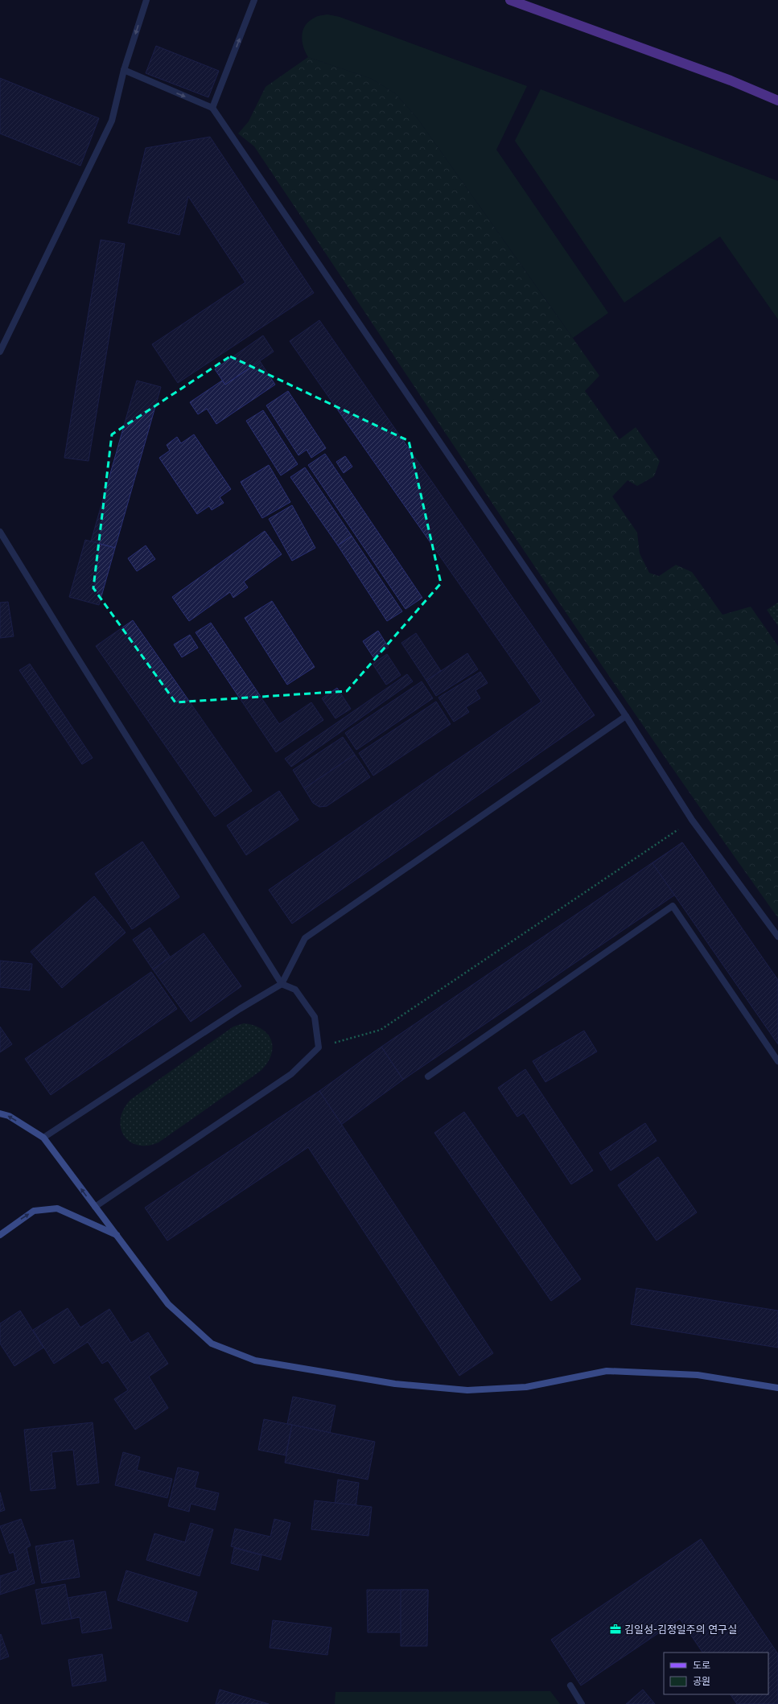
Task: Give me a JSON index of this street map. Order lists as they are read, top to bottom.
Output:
{
  "places": {
    "office": ["김일성-김정일주의 연구실"]
  },
  "legend": ["도로", "공원"]
}
